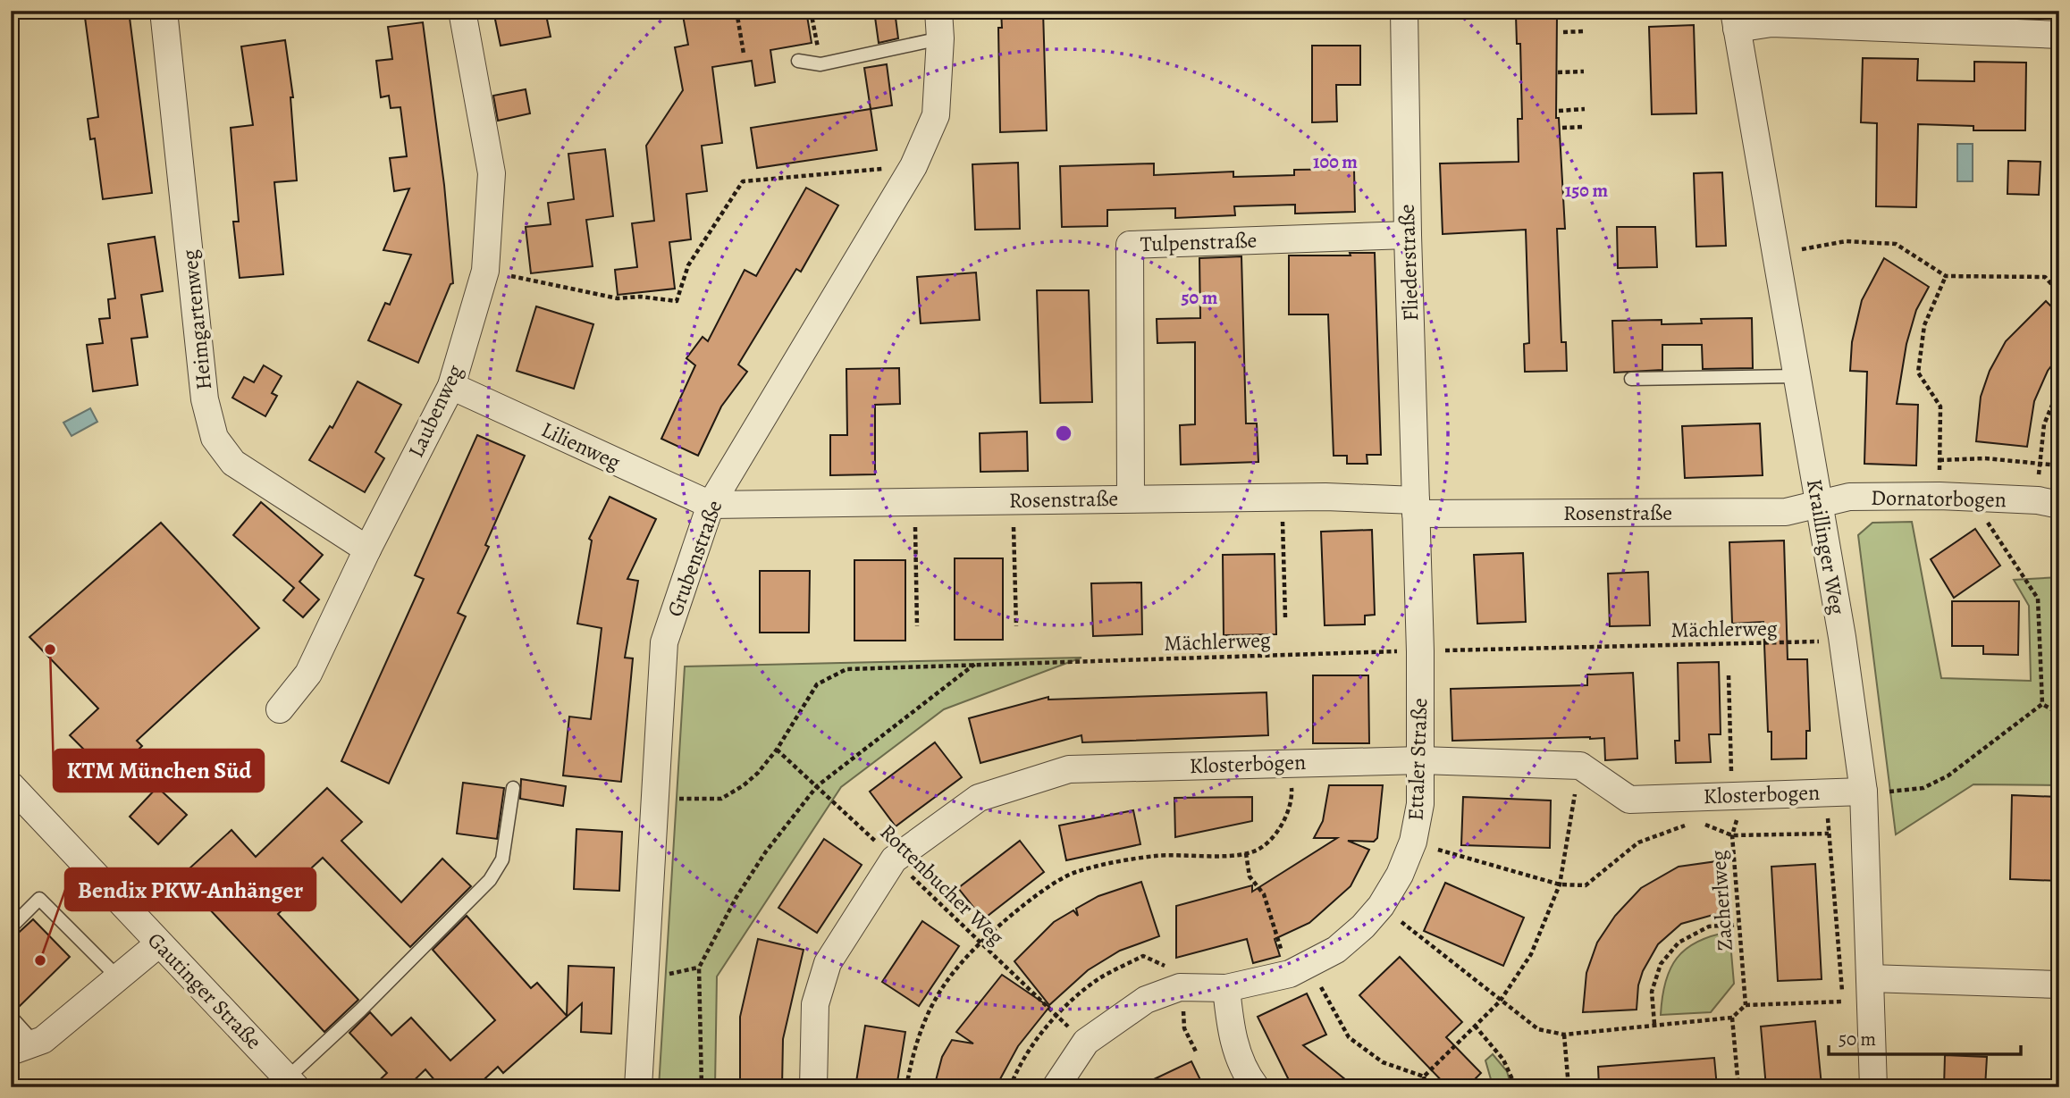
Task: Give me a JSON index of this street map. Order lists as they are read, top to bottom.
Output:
{
  "streets": {
    "street": [
      "Tulpenstraße",
      "Fliederstraße",
      "Heimgartenweg",
      "Laubenweg",
      "Lilienweg",
      "Dornatorbogen",
      "Rosenstraße",
      "Kraillinger Weg",
      "Grubenstraße",
      "Ettaler Straße",
      "Klosterbogen",
      "Gautinger Straße"
    ],
    "path": ["Mächlerweg", "Rottenbucher Weg", "Zacherlweg"]
  },
  "crossings": [
    ["Tulpenstraße", "Fliederstraße"],
    ["Tulpenstraße", "Rosenstraße"],
    ["Fliederstraße", "Rosenstraße"],
    ["Fliederstraße", "Ettaler Straße"],
    ["Heimgartenweg", "Laubenweg"],
    ["Laubenweg", "Lilienweg"],
    ["Lilienweg", "Rosenstraße"],
    ["Lilienweg", "Grubenstraße"],
    ["Dornatorbogen", "Rosenstraße"],
    ["Dornatorbogen", "Kraillinger Weg"],
    ["Rosenstraße", "Kraillinger Weg"],
    ["Rosenstraße", "Grubenstraße"],
    ["Rosenstraße", "Ettaler Straße"],
    ["Kraillinger Weg", "Mächlerweg"],
    ["Kraillinger Weg", "Klosterbogen"],
    ["Grubenstraße", "Mächlerweg"],
    ["Mächlerweg", "Ettaler Straße"],
    ["Mächlerweg", "Rottenbucher Weg"],
    ["Ettaler Straße", "Klosterbogen"],
    ["Ettaler Straße", "Rottenbucher Weg"],
    ["Klosterbogen", "Rottenbucher Weg"],
    ["Klosterbogen", "Zacherlweg"]
  ],
  "places": ["KTM München Süd", "Bendix PKW-Anhänger"],
  "scale_bar": "50 m",
  "rings": ["100 m", "150 m", "50 m"]
}
